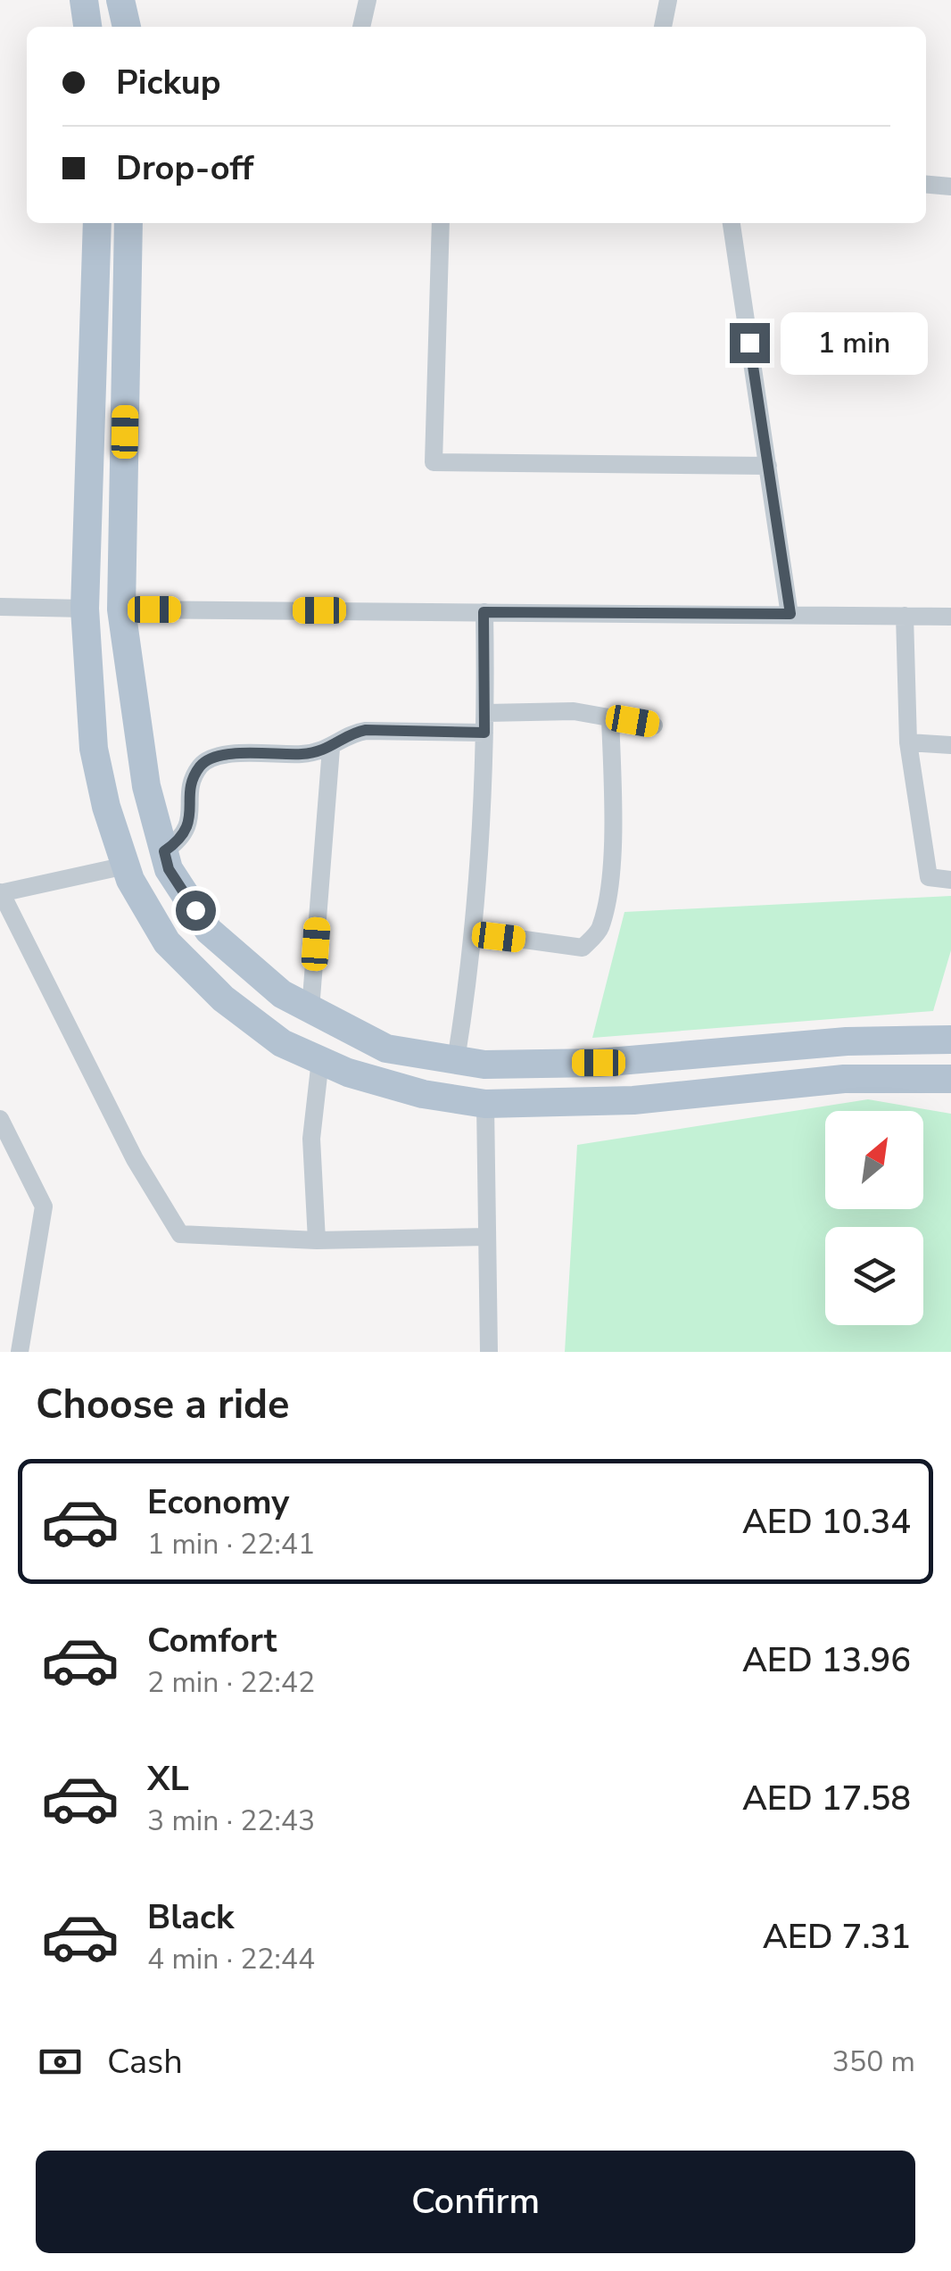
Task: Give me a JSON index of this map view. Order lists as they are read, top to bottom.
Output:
{
  "north": "top right",
  "page": {
    "banner": ["Pickup", "Drop-off"],
    "bubble": "1 min",
    "heading": "Choose a ride",
    "list": [
      {
        "name": "Economy",
        "note": "1 min · 22:41",
        "value": "AED 10.34"
      },
      {
        "name": "Comfort",
        "note": "2 min · 22:42",
        "value": "AED 13.96"
      },
      {
        "name": "XL",
        "note": "3 min · 22:43",
        "value": "AED 17.58"
      },
      {
        "name": "Black",
        "note": "4 min · 22:44",
        "value": "AED 7.31"
      }
    ],
    "pay": ["Cash", "350 m"],
    "buttons": "Confirm"
  }
}
